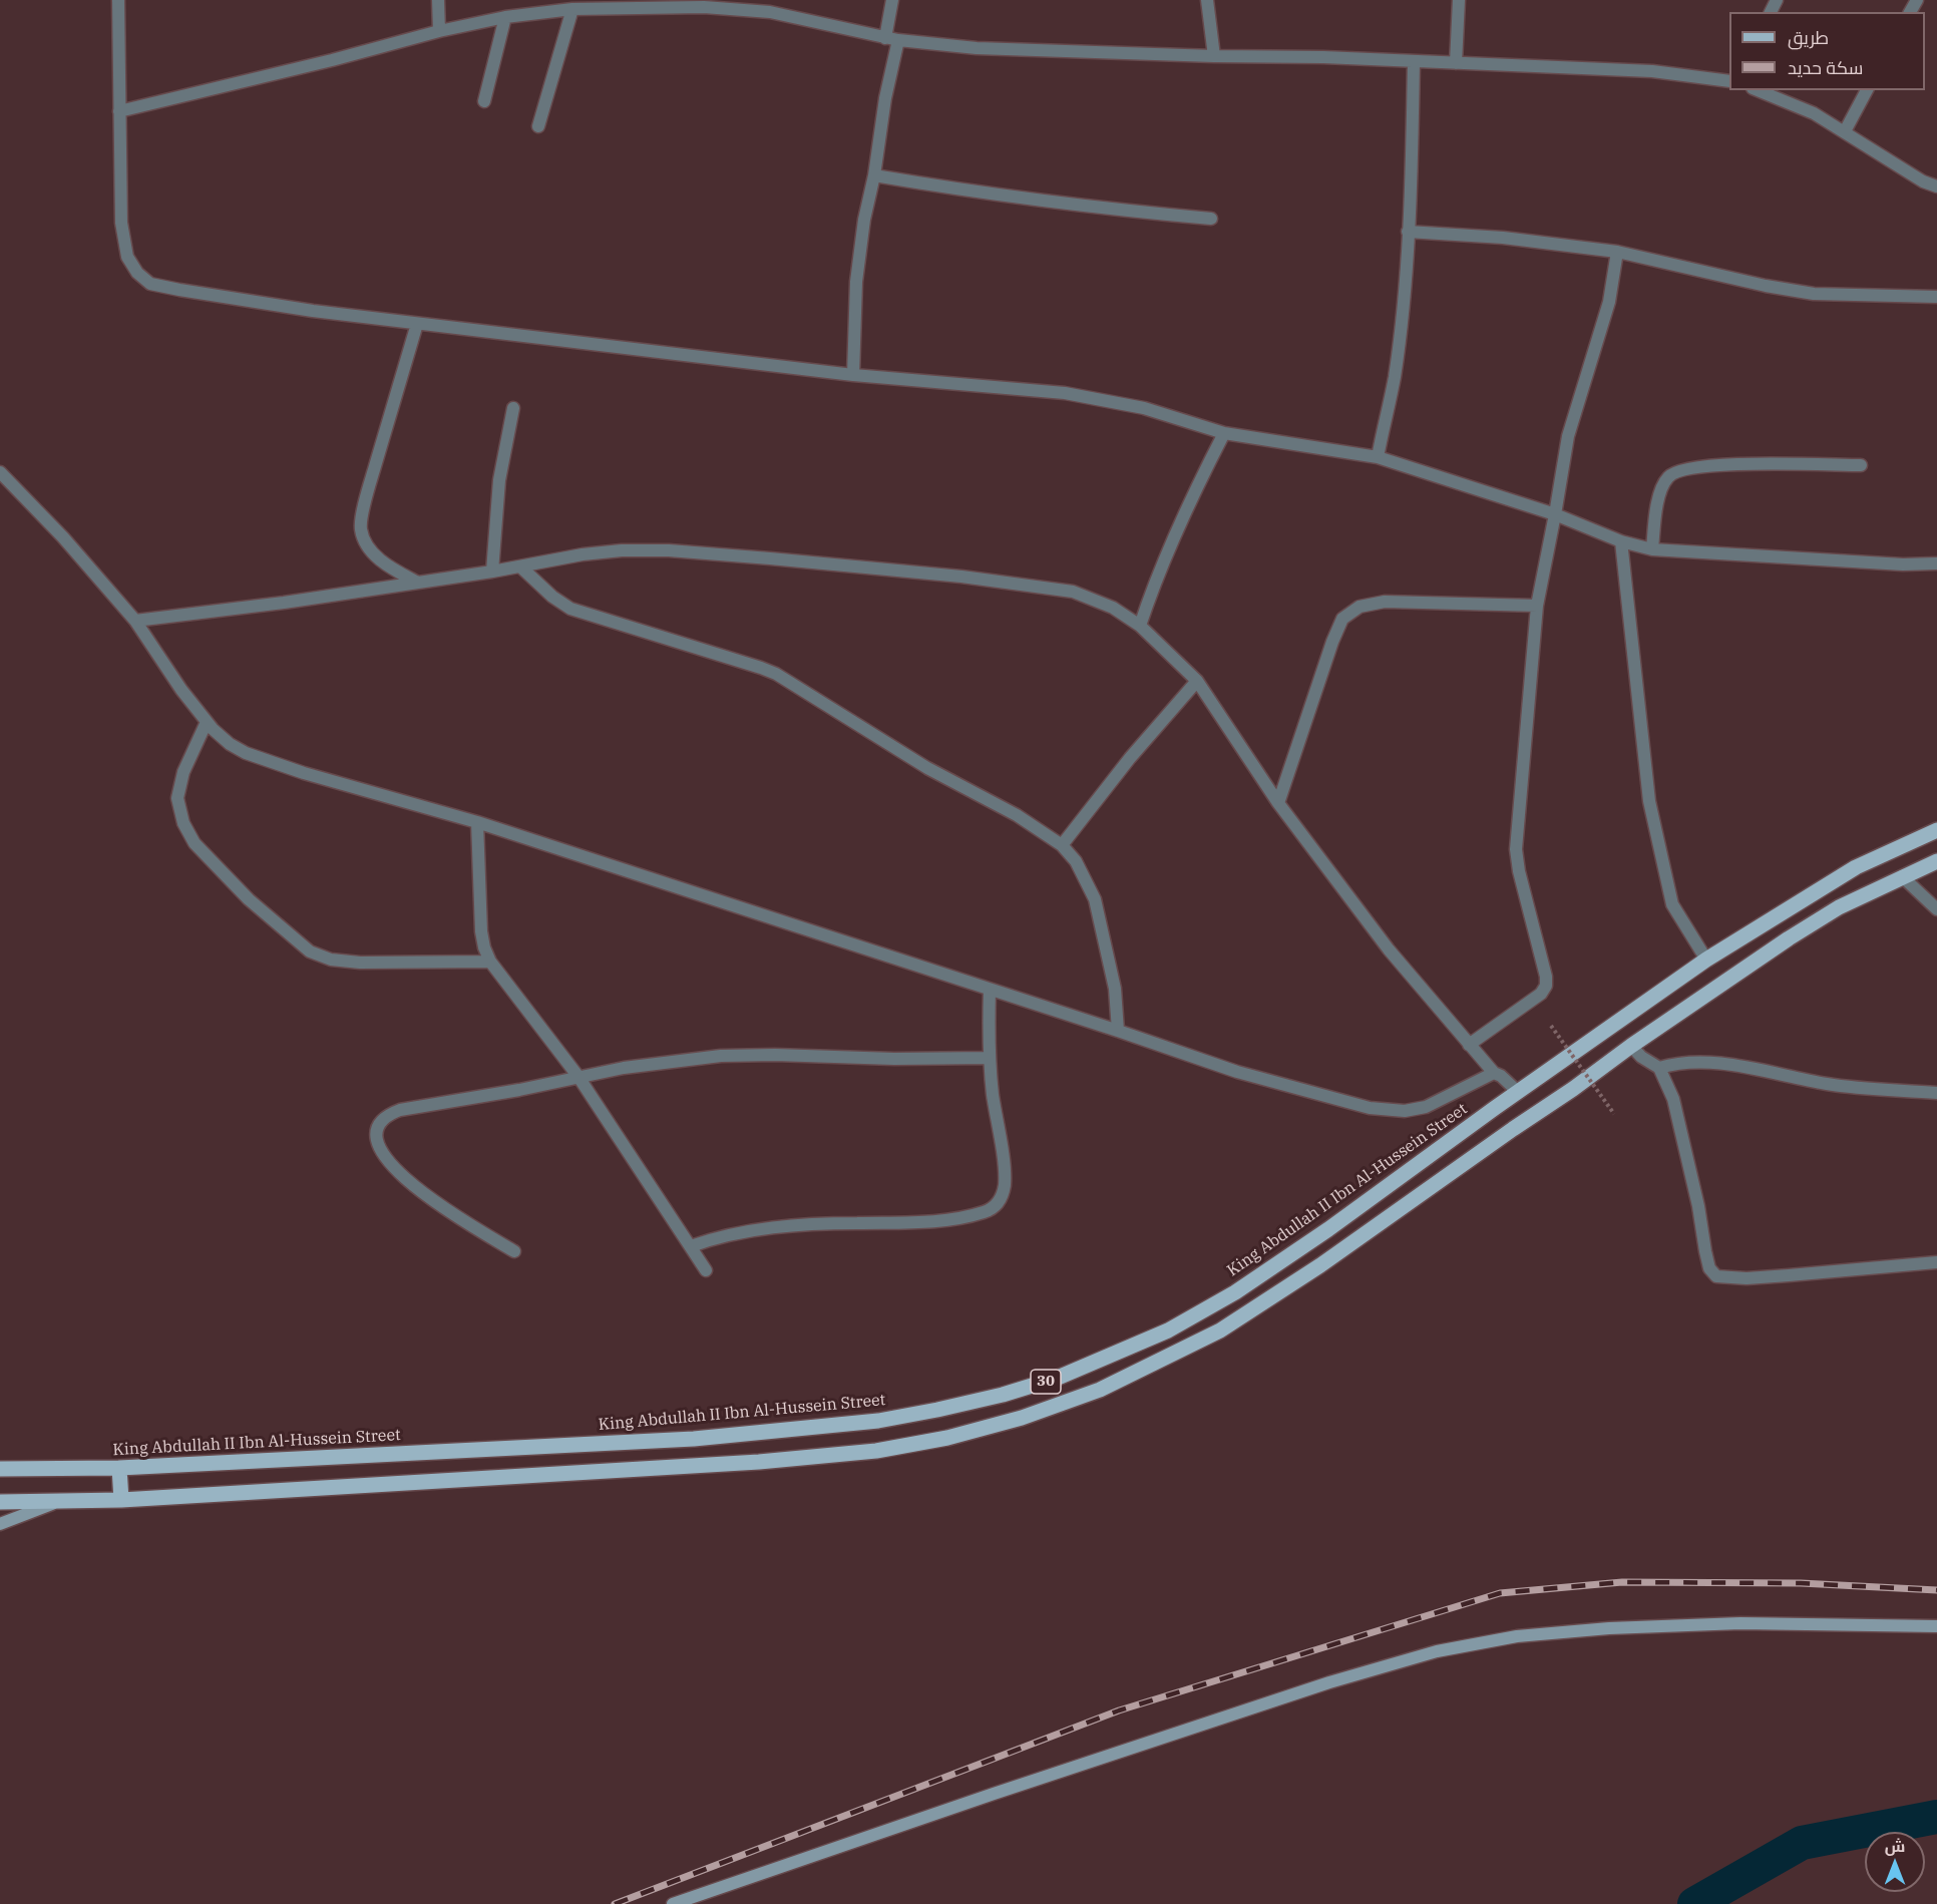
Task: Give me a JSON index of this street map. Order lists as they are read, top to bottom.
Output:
{
  "streets": {
    "main road": ["King Abdullah II Ibn Al-Hussein Street", "30"]
  },
  "legend": ["طريق", "سكة حديد"],
  "north": "top"
}
